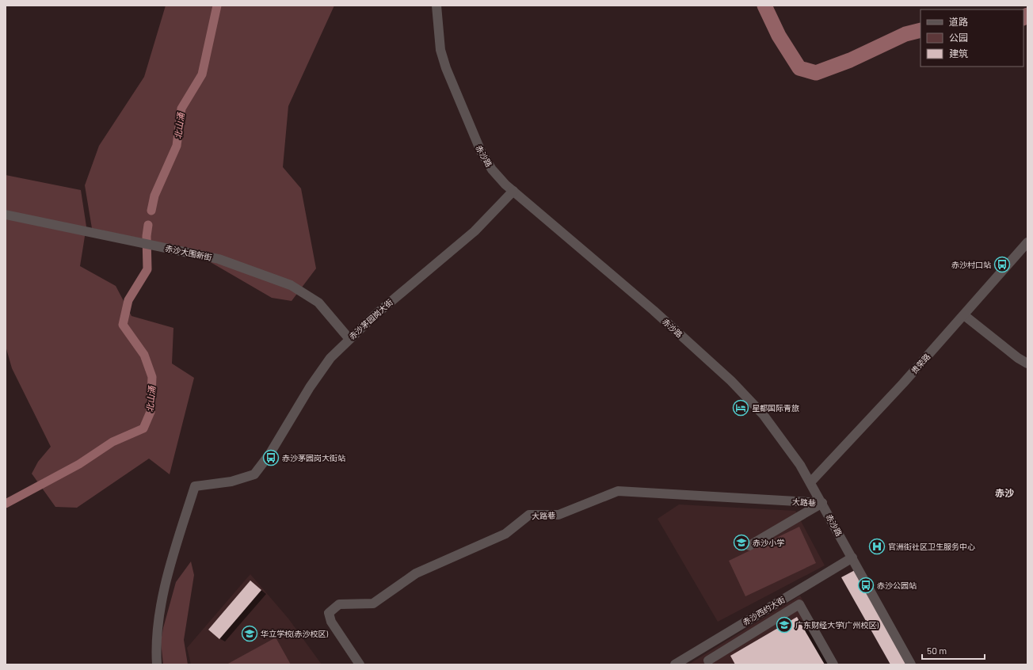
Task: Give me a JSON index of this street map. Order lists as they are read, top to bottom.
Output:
{
  "streets": {
    "street": [
      "赤沙路",
      "赤沙大围新街",
      "赤沙茅园岗大街",
      "贵荣路",
      "大路巷",
      "赤沙西约大街"
    ]
  },
  "crossings": [
    ["赤沙路", "赤沙茅园岗大街"],
    ["赤沙路", "贵荣路"],
    ["赤沙路", "大路巷"],
    ["赤沙路", "赤沙西约大街"],
    ["赤沙大围新街", "赤沙茅园岗大街"]
  ],
  "districts": ["赤沙"],
  "water": ["北山涌"],
  "places": {
    "bus stop": ["赤沙村口站", "赤沙茅园岗大街站", "赤沙公园站"],
    "hotel": ["星都国际青旅"],
    "school or university": ["赤沙小学", "广东财经大学(广州校区)", "华立学校(赤沙校区)"],
    "hospital": ["官洲街社区卫生服务中心"]
  },
  "legend": ["道路", "公园", "建筑"],
  "scale_bar": "50 m"
}
